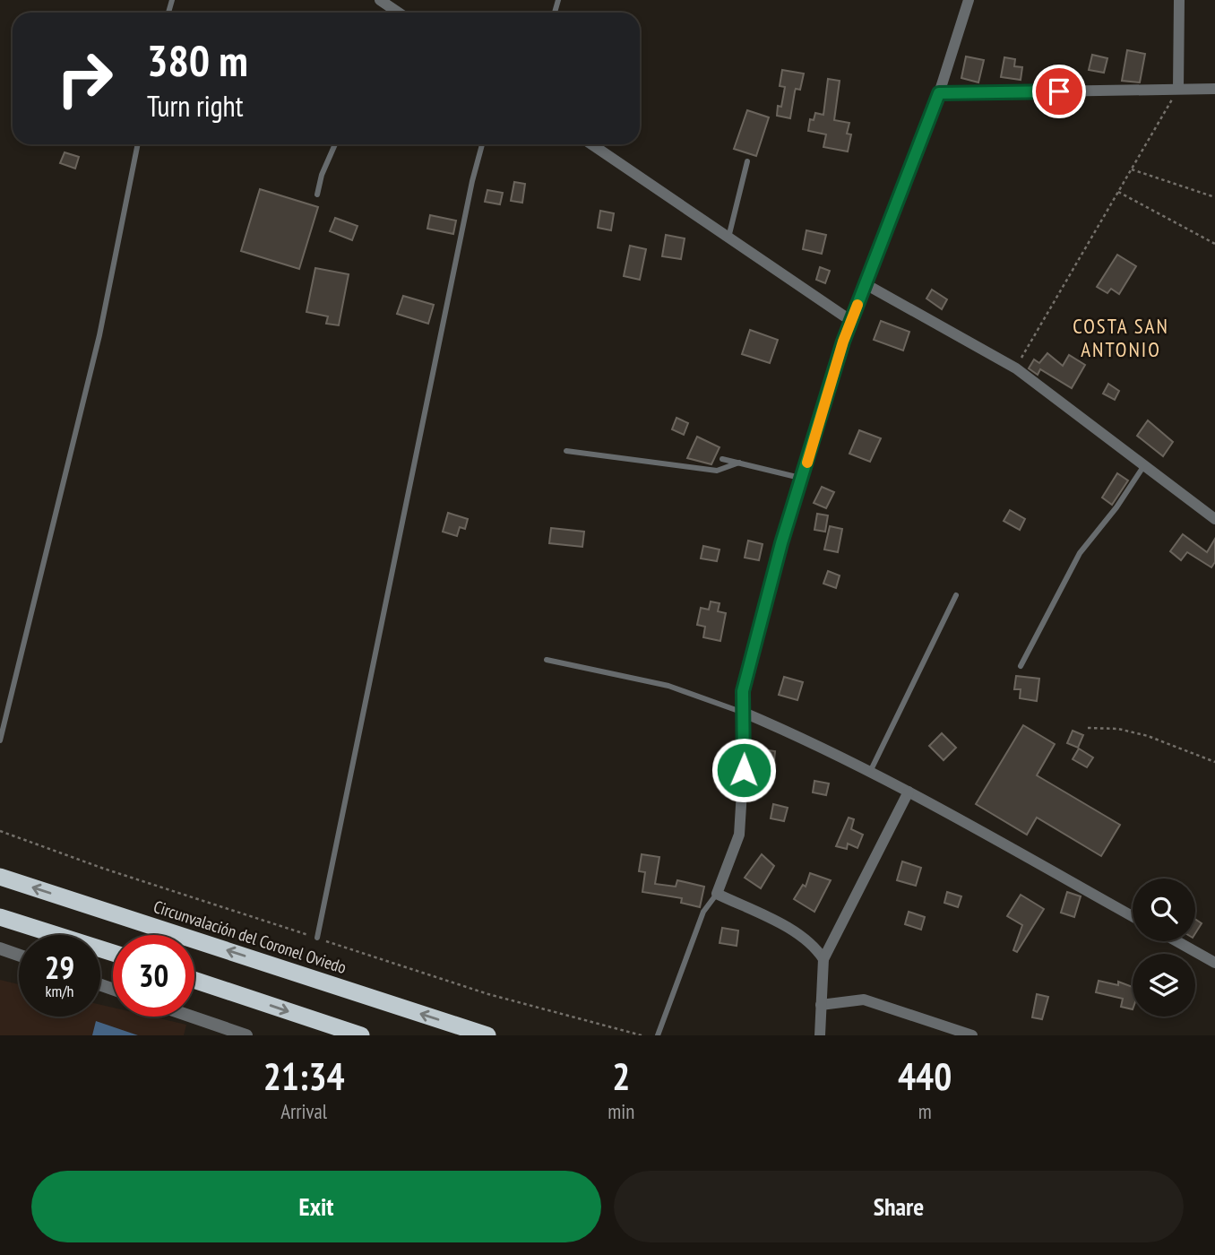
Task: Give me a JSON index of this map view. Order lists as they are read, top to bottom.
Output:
{
  "streets": {
    "highway": ["Circunvalación del Coronel Oviedo"]
  },
  "districts": ["COSTA SAN ANTONIO"],
  "page": {
    "turn": ["380 m", "Turn right"],
    "speed": "29 km/h",
    "limit": "30",
    "eta": [
      "21:34",
      "Arrival",
      "2",
      "min",
      "440",
      "m"
    ],
    "buttons": ["Exit", "Share"]
  }
}
